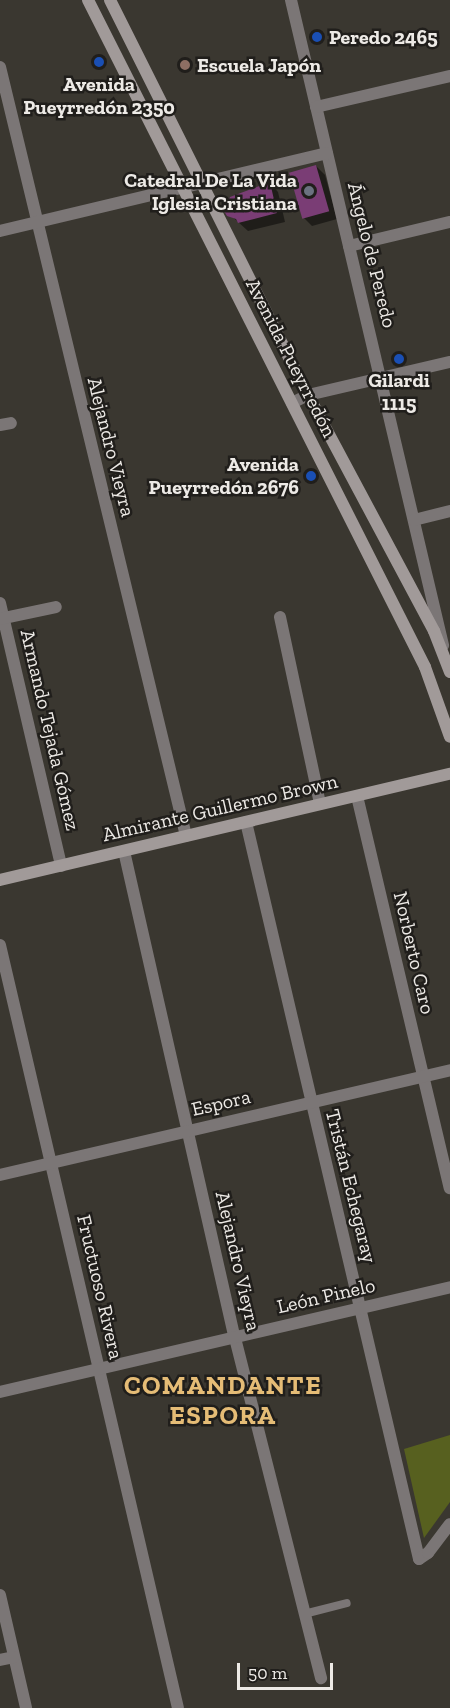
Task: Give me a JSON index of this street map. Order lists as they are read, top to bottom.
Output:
{
  "streets": {
    "main road": ["Avenida Pueyrredón", "Almirante Guillermo Brown"],
    "street": [
      "Ángelo de Peredo",
      "Alejandro Vieyra",
      "Armando Tejada Gómez",
      "Norberto Caro",
      "Espora",
      "Tristán Echegaray",
      "Fructuoso Rivera",
      "León Pinelo"
    ]
  },
  "crossings": [
    ["Ángelo de Peredo", "Avenida Pueyrredón"],
    ["Alejandro Vieyra", "Almirante Guillermo Brown"],
    ["Alejandro Vieyra", "Espora"],
    ["Alejandro Vieyra", "León Pinelo"],
    ["Armando Tejada Gómez", "Almirante Guillermo Brown"],
    ["Almirante Guillermo Brown", "Norberto Caro"],
    ["Almirante Guillermo Brown", "Tristán Echegaray"],
    ["Norberto Caro", "Espora"],
    ["Espora", "Tristán Echegaray"],
    ["Espora", "Fructuoso Rivera"],
    ["Tristán Echegaray", "León Pinelo"],
    ["Fructuoso Rivera", "León Pinelo"]
  ],
  "districts": ["COMANDANTE ESPORA"],
  "places": [
    "Peredo 2465",
    "Avenida Pueyrredón 2350",
    "Escuela Japón",
    "Catedral De La Vida Iglesia Cristiana",
    "Gilardi 1115",
    "Avenida Pueyrredón 2676"
  ],
  "scale_bar": "50 m"
}
